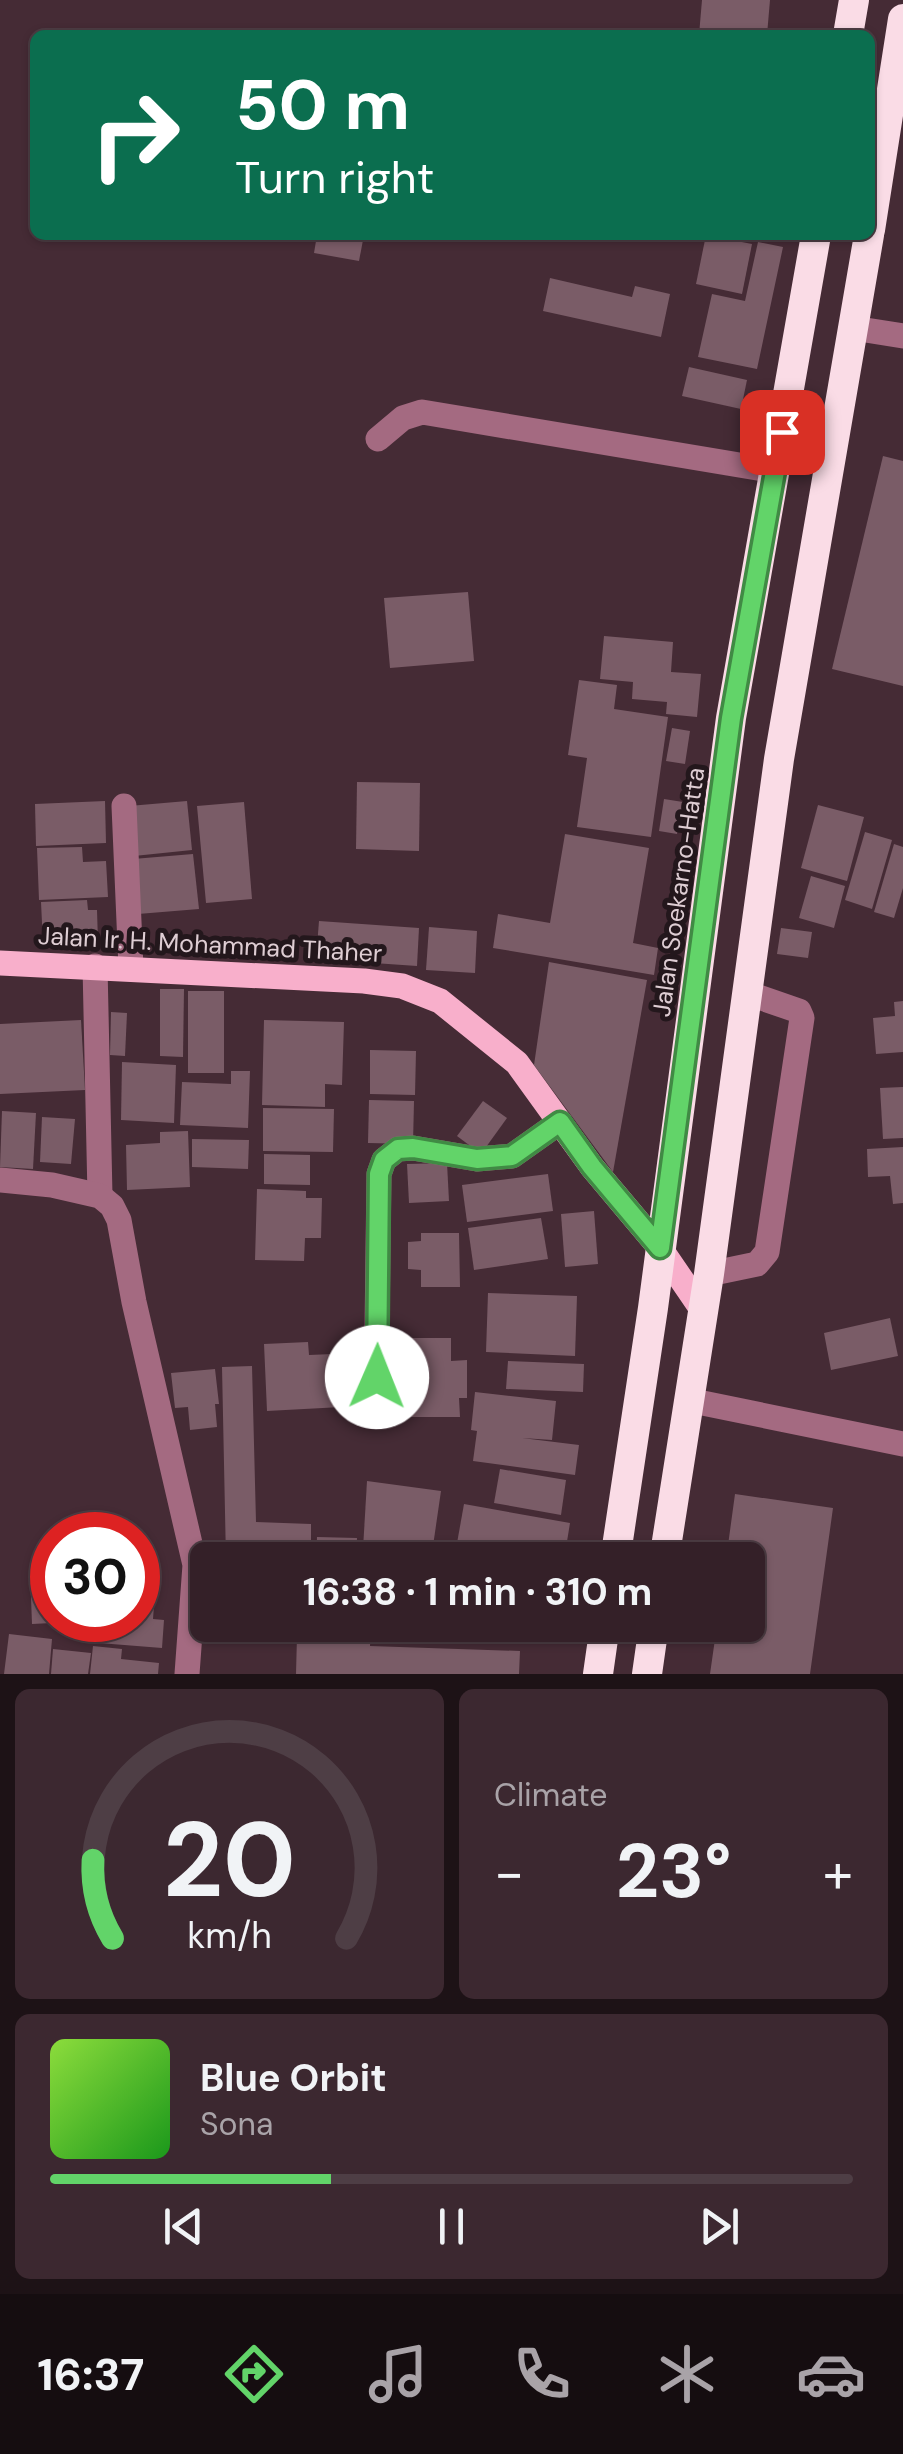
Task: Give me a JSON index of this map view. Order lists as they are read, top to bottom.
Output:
{
  "streets": {
    "highway": ["Jalan Soekarno-Hatta"],
    "main road": ["Jalan Ir. H. Mohammad Thaher"]
  },
  "crossings": [
    ["Jalan Soekarno-Hatta", "Jalan Ir. H. Mohammad Thaher"]
  ],
  "page": {
    "turn": ["50 m", "Turn right"],
    "limit": "30",
    "trip": "16:38 · 1 min · 310 m",
    "tile": "Climate",
    "heat": ["−", "23°", "+"],
    "song": ["Blue Orbit", "Sona"],
    "tabs": "16:37",
    "gauge": ["20", "km/h"]
  }
}
